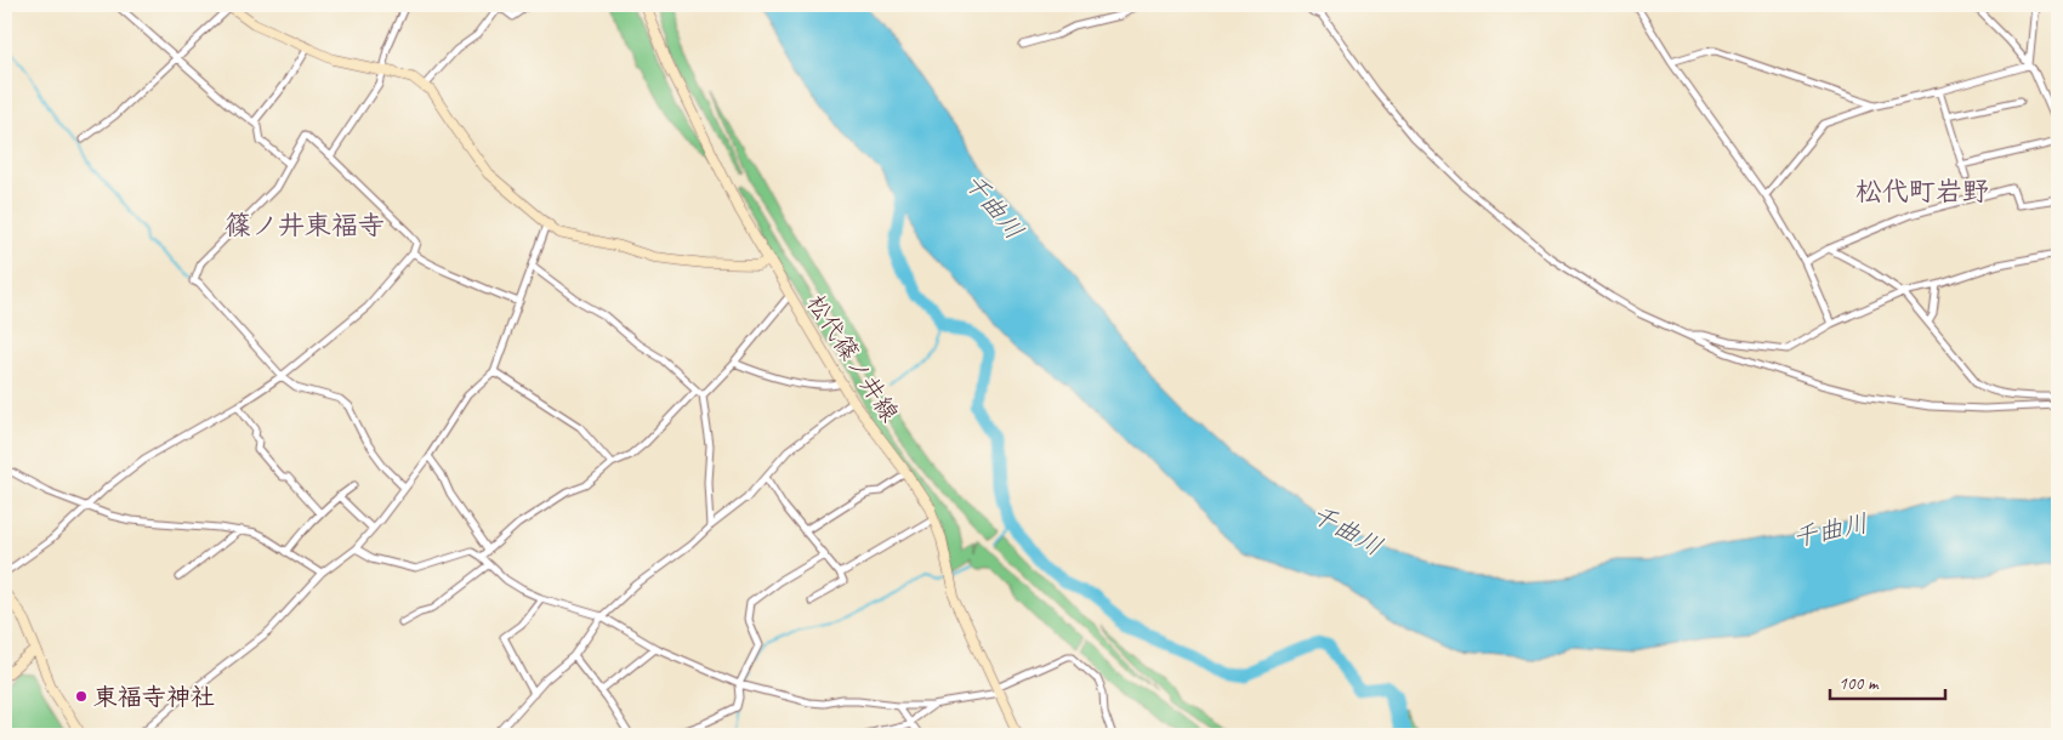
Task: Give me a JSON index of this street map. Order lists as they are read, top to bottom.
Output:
{
  "streets": {
    "street": ["松代篠ノ井線"]
  },
  "districts": ["松代町岩野", "篠ノ井東福寺"],
  "water": ["千曲川"],
  "places": ["東福寺神社"],
  "scale_bar": "100 m"
}
